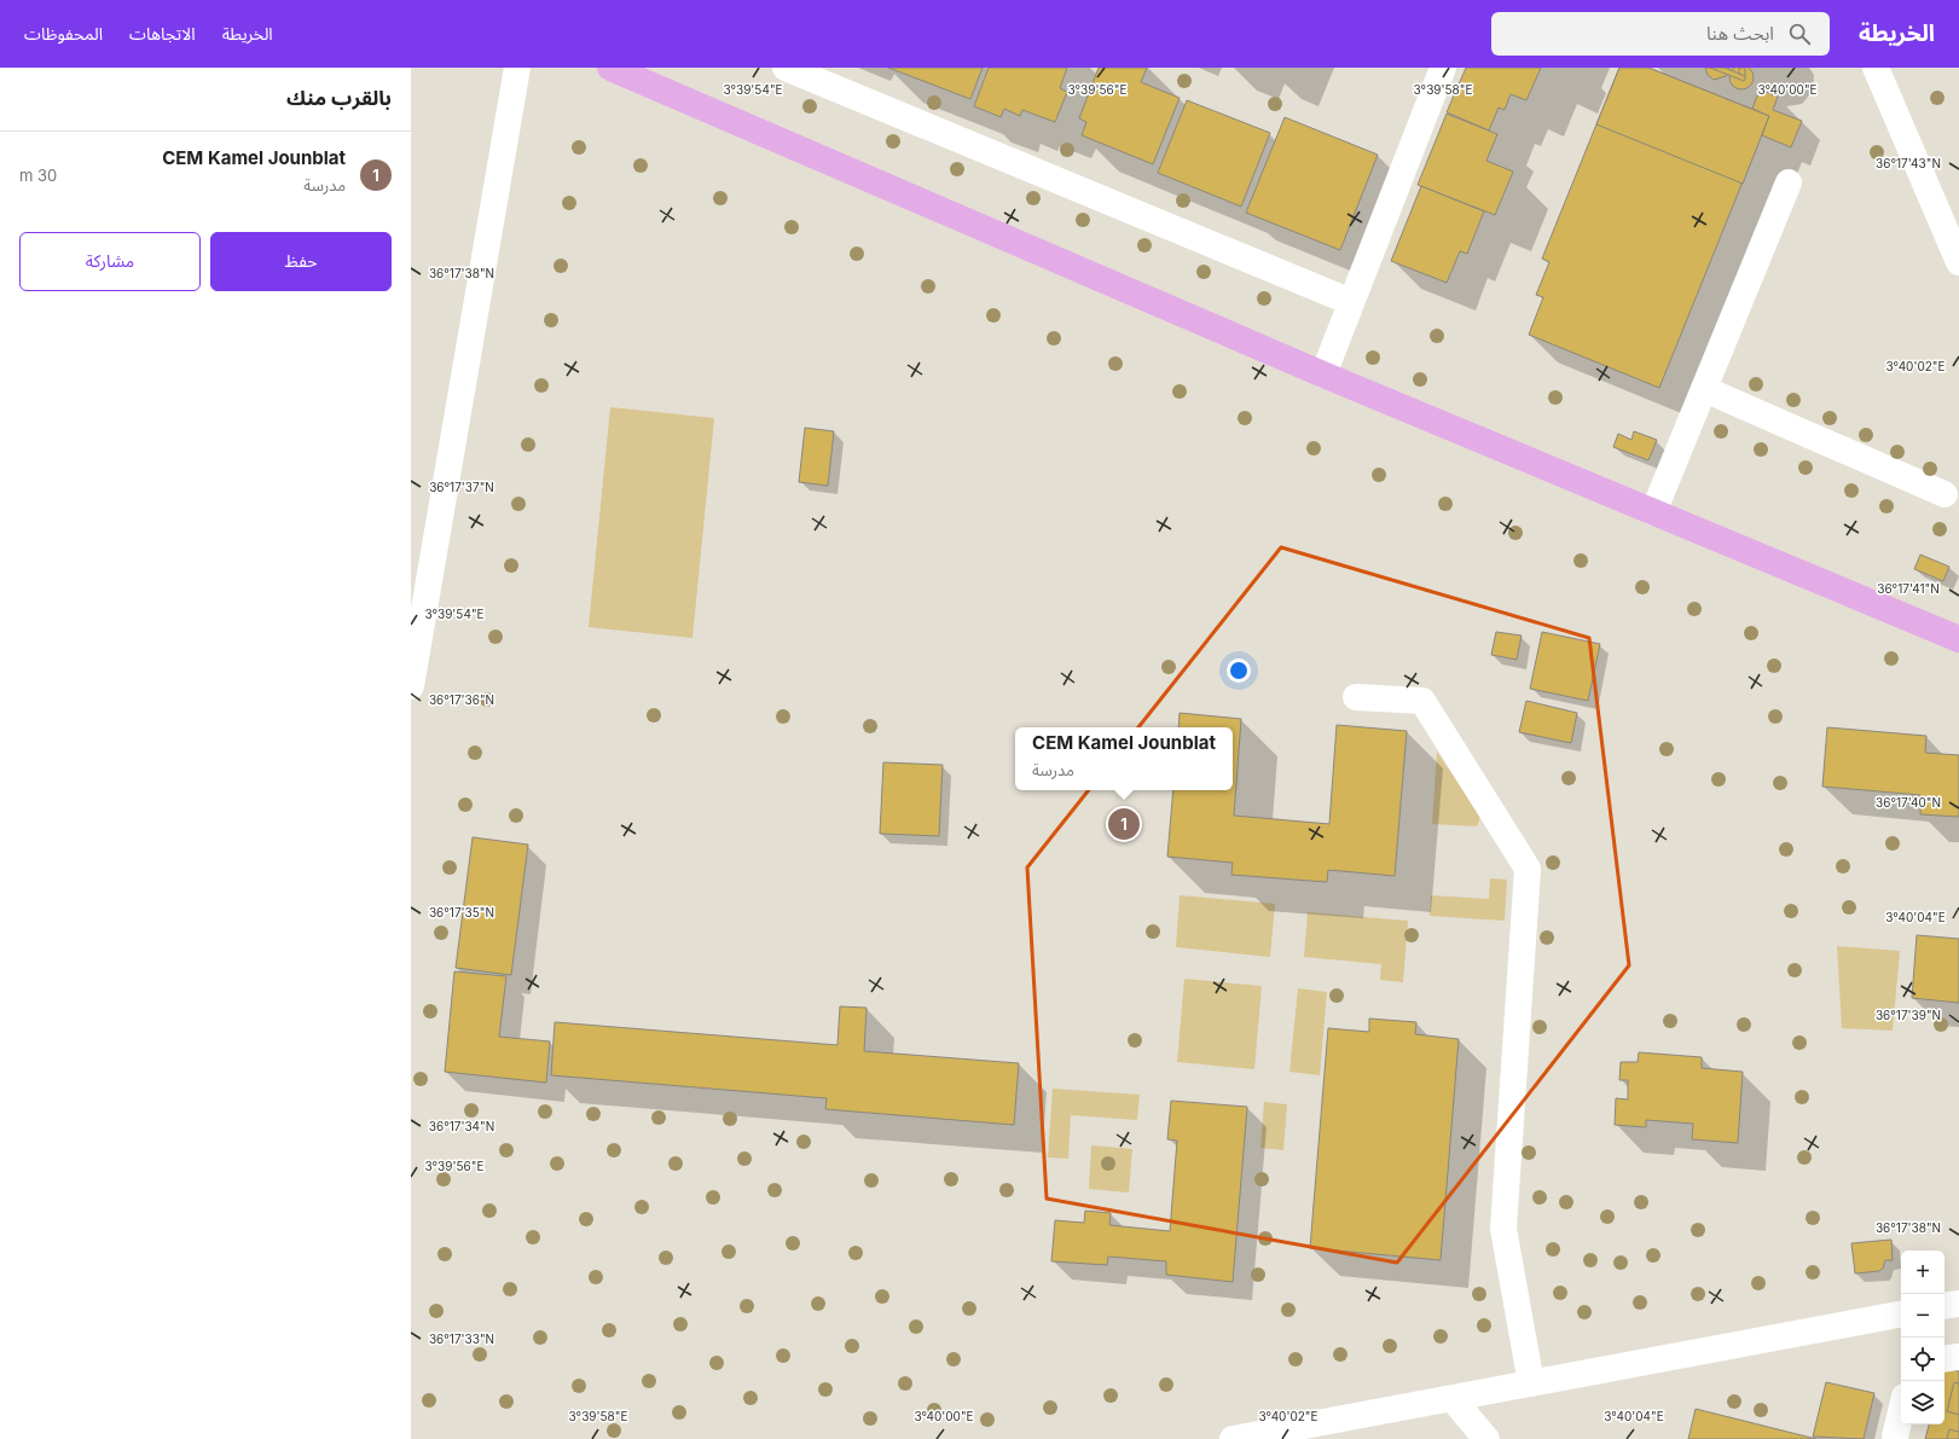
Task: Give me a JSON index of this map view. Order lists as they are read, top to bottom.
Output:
{
  "page": {
    "header": "الخريطة",
    "search": "ابحث هنا",
    "nav": ["الخريطة", "الاتجاهات", "المحفوظات"],
    "heading": "بالقرب منك",
    "list": [
      {
        "mark": "1",
        "name": "CEM Kamel Jounblat",
        "note": "مدرسة",
        "value": "30 m"
      }
    ],
    "buttons": ["حفظ", "مشاركة"],
    "popup": ["CEM Kamel Jounblat", "مدرسة"],
    "pins": "1",
    "map_buttons": ["+", "−"]
  },
  "coordinates": [
    "3°39'54\"E",
    "3°39'56\"E",
    "3°39'58\"E",
    "3°40'00\"E",
    "36°17'43\"N",
    "36°17'38\"N",
    "3°40'02\"E",
    "36°17'37\"N",
    "36°17'41\"N",
    "36°17'36\"N",
    "36°17'40\"N",
    "36°17'35\"N",
    "3°40'04\"E",
    "36°17'39\"N",
    "36°17'34\"N",
    "36°17'33\"N"
  ]
}
